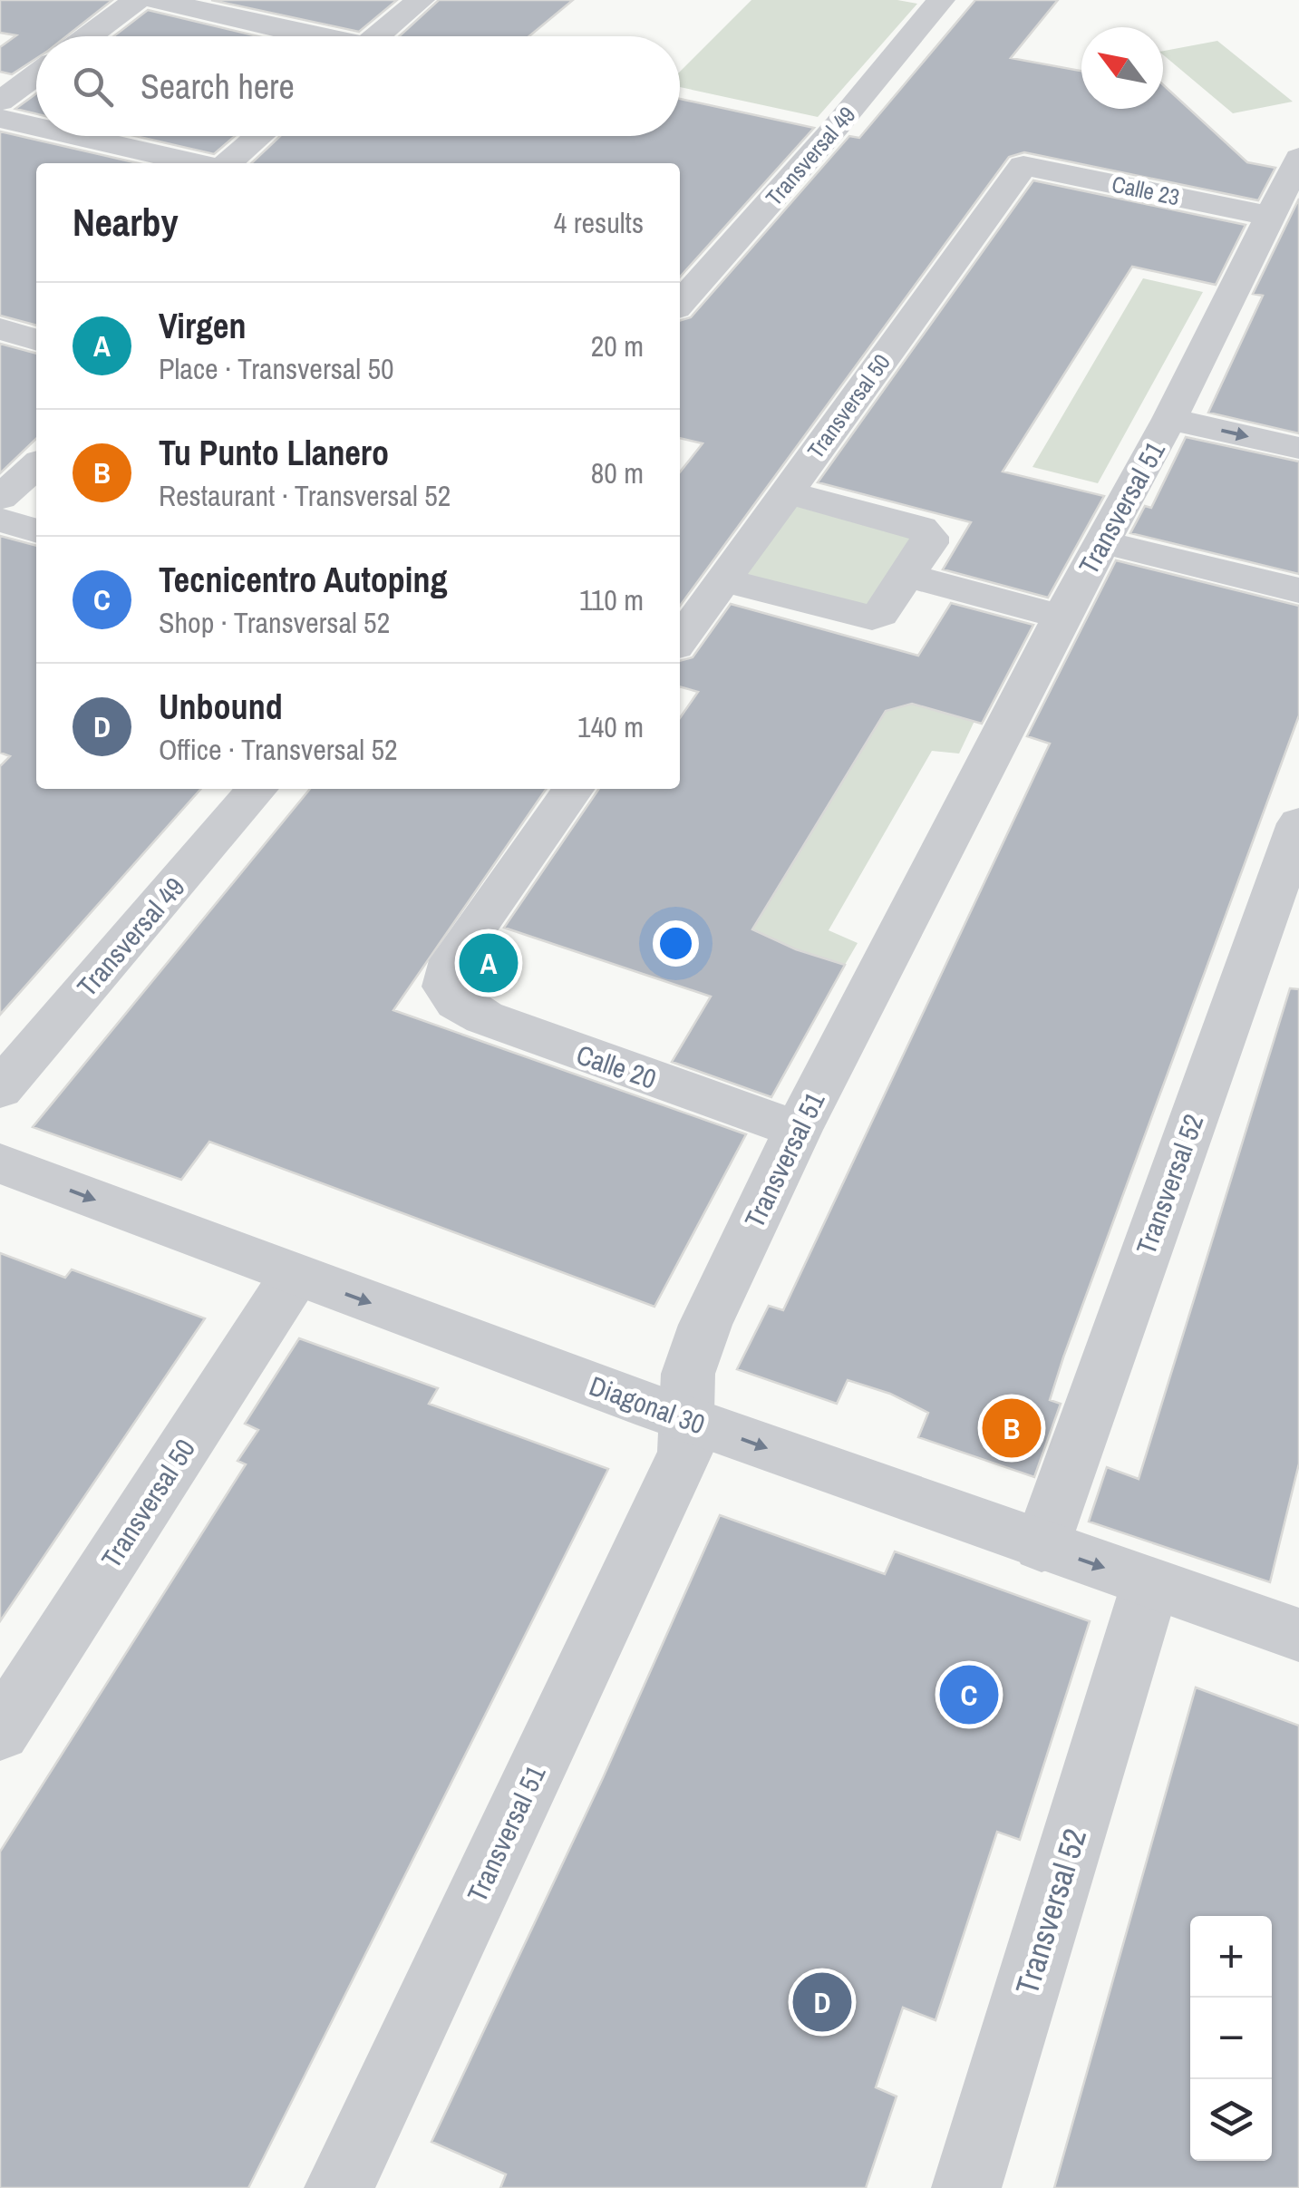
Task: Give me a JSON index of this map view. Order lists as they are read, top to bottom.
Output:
{
  "streets": {
    "street": [
      "Transversal 49",
      "Calle 23",
      "Transversal 50",
      "Transversal 51",
      "Calle 20",
      "Transversal 52",
      "Diagonal 30"
    ]
  },
  "crossings": [
    ["Calle 23", "Transversal 50"],
    ["Calle 23", "Transversal 51"],
    ["Transversal 50", "Diagonal 30"],
    ["Transversal 51", "Calle 20"],
    ["Transversal 51", "Diagonal 30"],
    ["Transversal 52", "Diagonal 30"]
  ],
  "one_way": ["Diagonal 30"],
  "north": "top left",
  "page": {
    "search": "Search here",
    "heading": ["Nearby", "4 results"],
    "list": [
      {
        "mark": "A",
        "name": "Virgen",
        "note": "Place · Transversal 50",
        "value": "20 m"
      },
      {
        "mark": "B",
        "name": "Tu Punto Llanero",
        "note": "Restaurant · Transversal 52",
        "value": "80 m"
      },
      {
        "mark": "C",
        "name": "Tecnicentro Autoping",
        "note": "Shop · Transversal 52",
        "value": "110 m"
      },
      {
        "mark": "D",
        "name": "Unbound",
        "note": "Office · Transversal 52",
        "value": "140 m"
      }
    ],
    "pins": [
      "A",
      "B",
      "C",
      "D"
    ],
    "map_buttons": ["+", "−"]
  }
}
